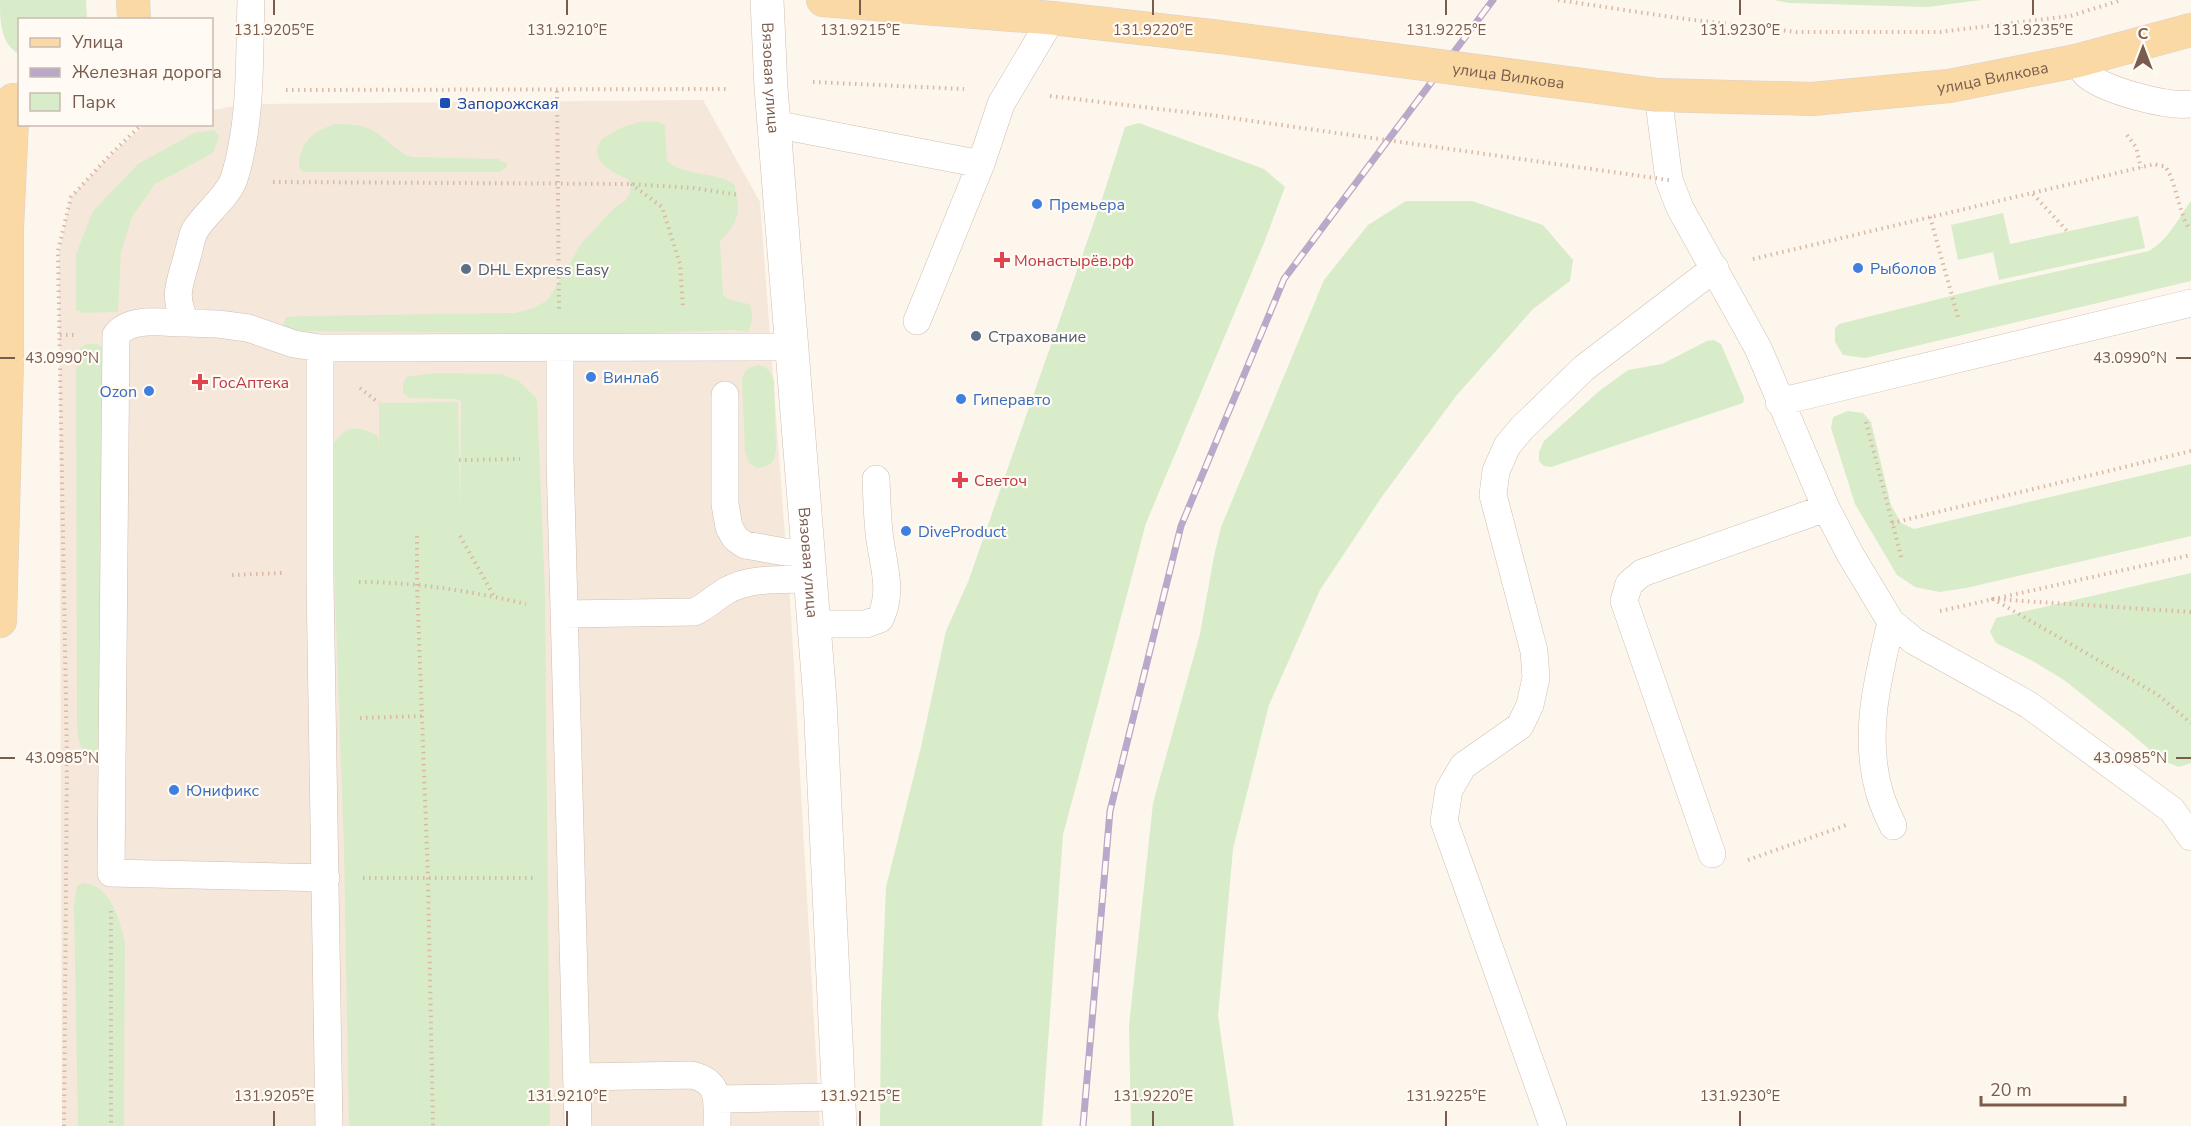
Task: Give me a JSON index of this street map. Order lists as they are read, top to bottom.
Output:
{
  "streets": {
    "main road": ["улица Вилкова"],
    "street": ["Вязовая улица"]
  },
  "places": {
    "transit": ["Запорожская"],
    "other": [
      "Премьера",
      "Рыболов",
      "DHL Express Easy",
      "Страхование",
      "Винлаб",
      "Ozon",
      "Гиперавто",
      "DiveProduct",
      "Юнификс"
    ],
    "health": ["Монастырёв.рф", "ГосАптека", "Светоч"]
  },
  "legend": ["Улица", "Железная дорога", "Парк"],
  "scale_bar": "20 m",
  "north": "top",
  "coordinates": [
    "131.9205°E",
    "131.9210°E",
    "131.9215°E",
    "131.9220°E",
    "131.9225°E",
    "131.9230°E",
    "131.9235°E",
    "43.0990°N",
    "43.0985°N"
  ]
}
